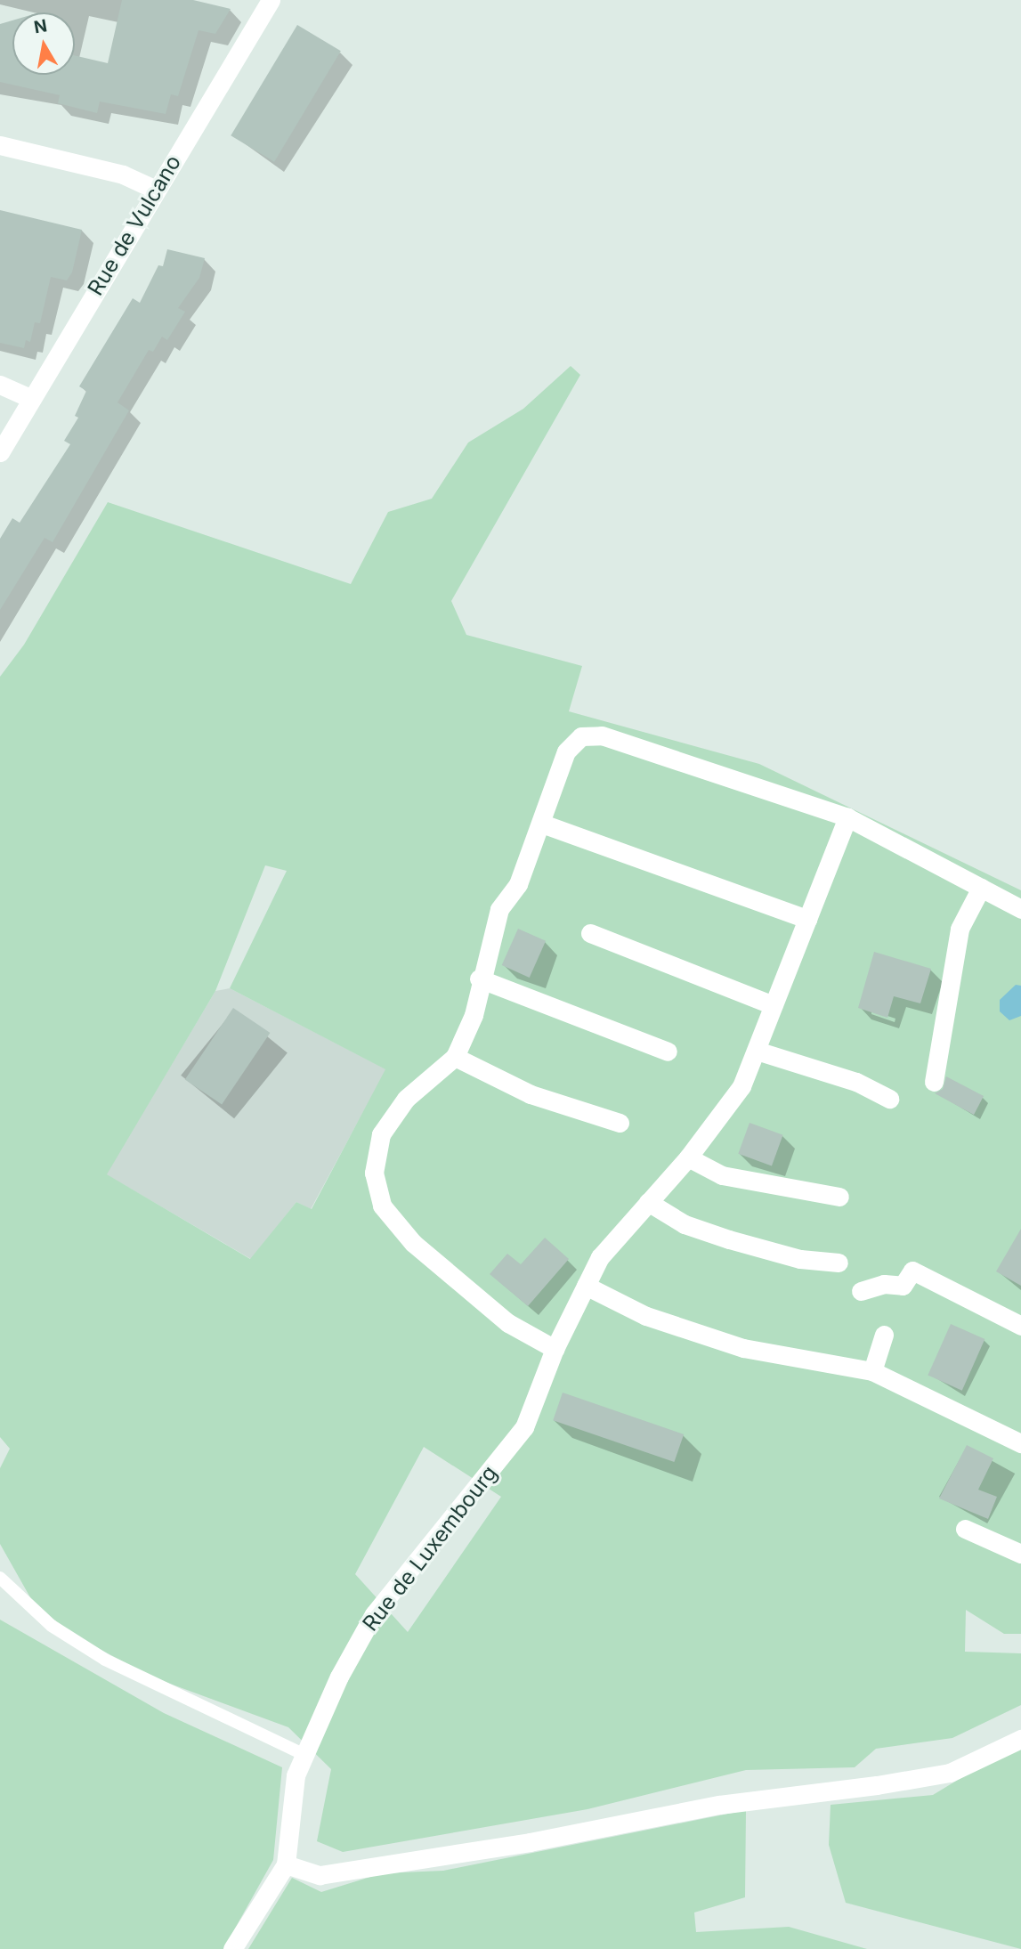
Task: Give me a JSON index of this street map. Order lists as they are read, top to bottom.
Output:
{
  "streets": {
    "street": ["Rue de Vulcano", "Rue de Luxembourg"]
  },
  "north": "top"
}
